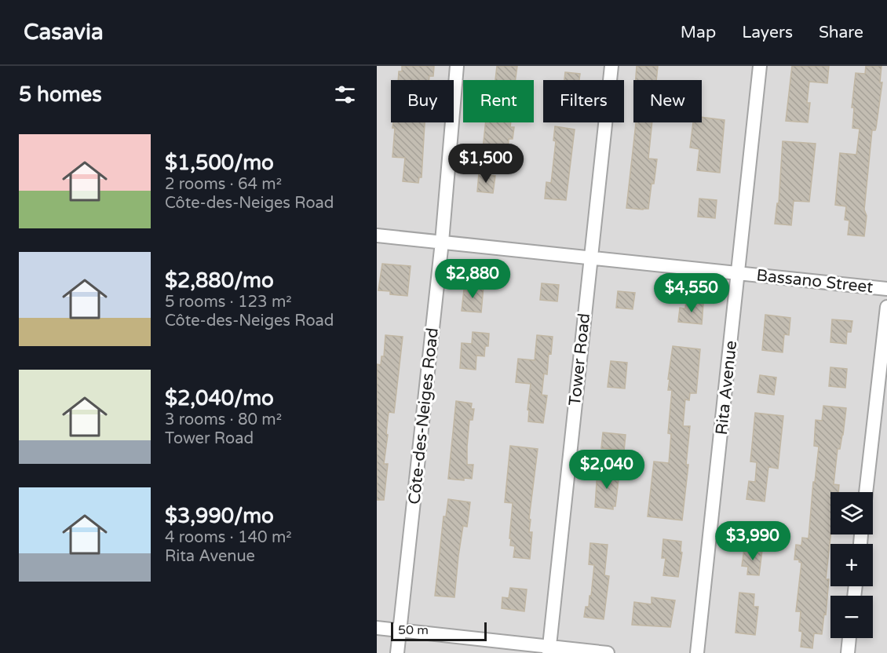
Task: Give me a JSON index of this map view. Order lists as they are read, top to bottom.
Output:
{
  "streets": {
    "street": [
      "Bassano Street",
      "Tower Road",
      "Rita Avenue",
      "Côte-des-Neiges Road"
    ]
  },
  "crossings": [
    ["Bassano Street", "Tower Road"],
    ["Bassano Street", "Rita Avenue"],
    ["Bassano Street", "Côte-des-Neiges Road"]
  ],
  "scale_bar": "50 m",
  "page": {
    "header": "Casavia",
    "nav": ["Map", "Layers", "Share"],
    "heading": "5 homes",
    "chip": [
      "Buy",
      "Rent",
      "Filters",
      "New"
    ],
    "list": [
      {
        "name": "$1,500/mo",
        "note": "2 rooms · 64 m² · Côte-des-Neiges Road"
      },
      {
        "name": "$2,880/mo",
        "note": "5 rooms · 123 m² · Côte-des-Neiges Road"
      },
      {
        "name": "$2,040/mo",
        "note": "3 rooms · 80 m² · Tower Road"
      },
      {
        "name": "$3,990/mo",
        "note": "4 rooms · 140 m² · Rita Avenue"
      }
    ],
    "price": [
      "$1,500",
      "$2,880",
      "$4,550",
      "$2,040",
      "$3,990"
    ],
    "map_buttons": ["+", "−"],
    "scale": "50 m"
  }
}
